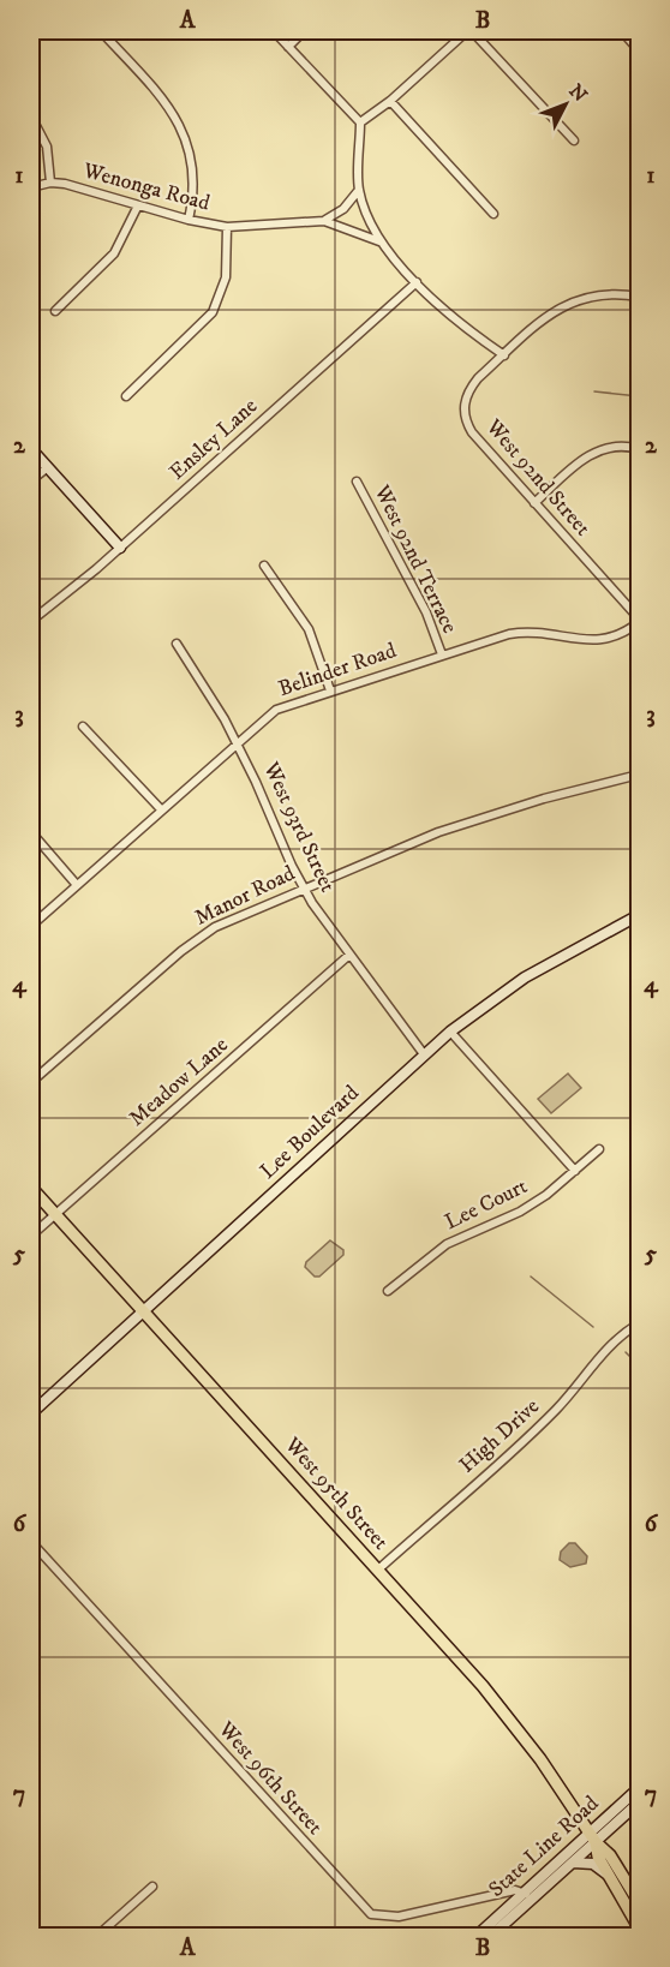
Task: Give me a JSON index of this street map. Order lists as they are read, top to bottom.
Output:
{
  "streets": {
    "main road": ["West 95th Street"],
    "street": [
      "Wenonga Road",
      "Ensley Lane",
      "West 92nd Street",
      "West 92nd Terrace",
      "Belinder Road",
      "West 93rd Street",
      "Manor Road",
      "Meadow Lane",
      "Lee Boulevard",
      "Lee Court",
      "High Drive",
      "West 96th Street",
      "State Line Road"
    ]
  },
  "crossings": [
    ["West 92nd Street", "Belinder Road"],
    ["West 92nd Terrace", "Belinder Road"],
    ["Belinder Road", "West 93rd Street"],
    ["West 93rd Street", "Manor Road"],
    ["West 93rd Street", "Meadow Lane"],
    ["West 93rd Street", "Lee Boulevard"],
    ["Meadow Lane", "West 95th Street"],
    ["Lee Boulevard", "West 95th Street"],
    ["High Drive", "West 95th Street"],
    ["West 95th Street", "State Line Road"],
    ["West 96th Street", "State Line Road"]
  ],
  "north": "top right",
  "grid": {
    "columns": ["A", "B"],
    "rows": [
      "1",
      "2",
      "3",
      "4",
      "5",
      "6",
      "7"
    ]
  }
}
